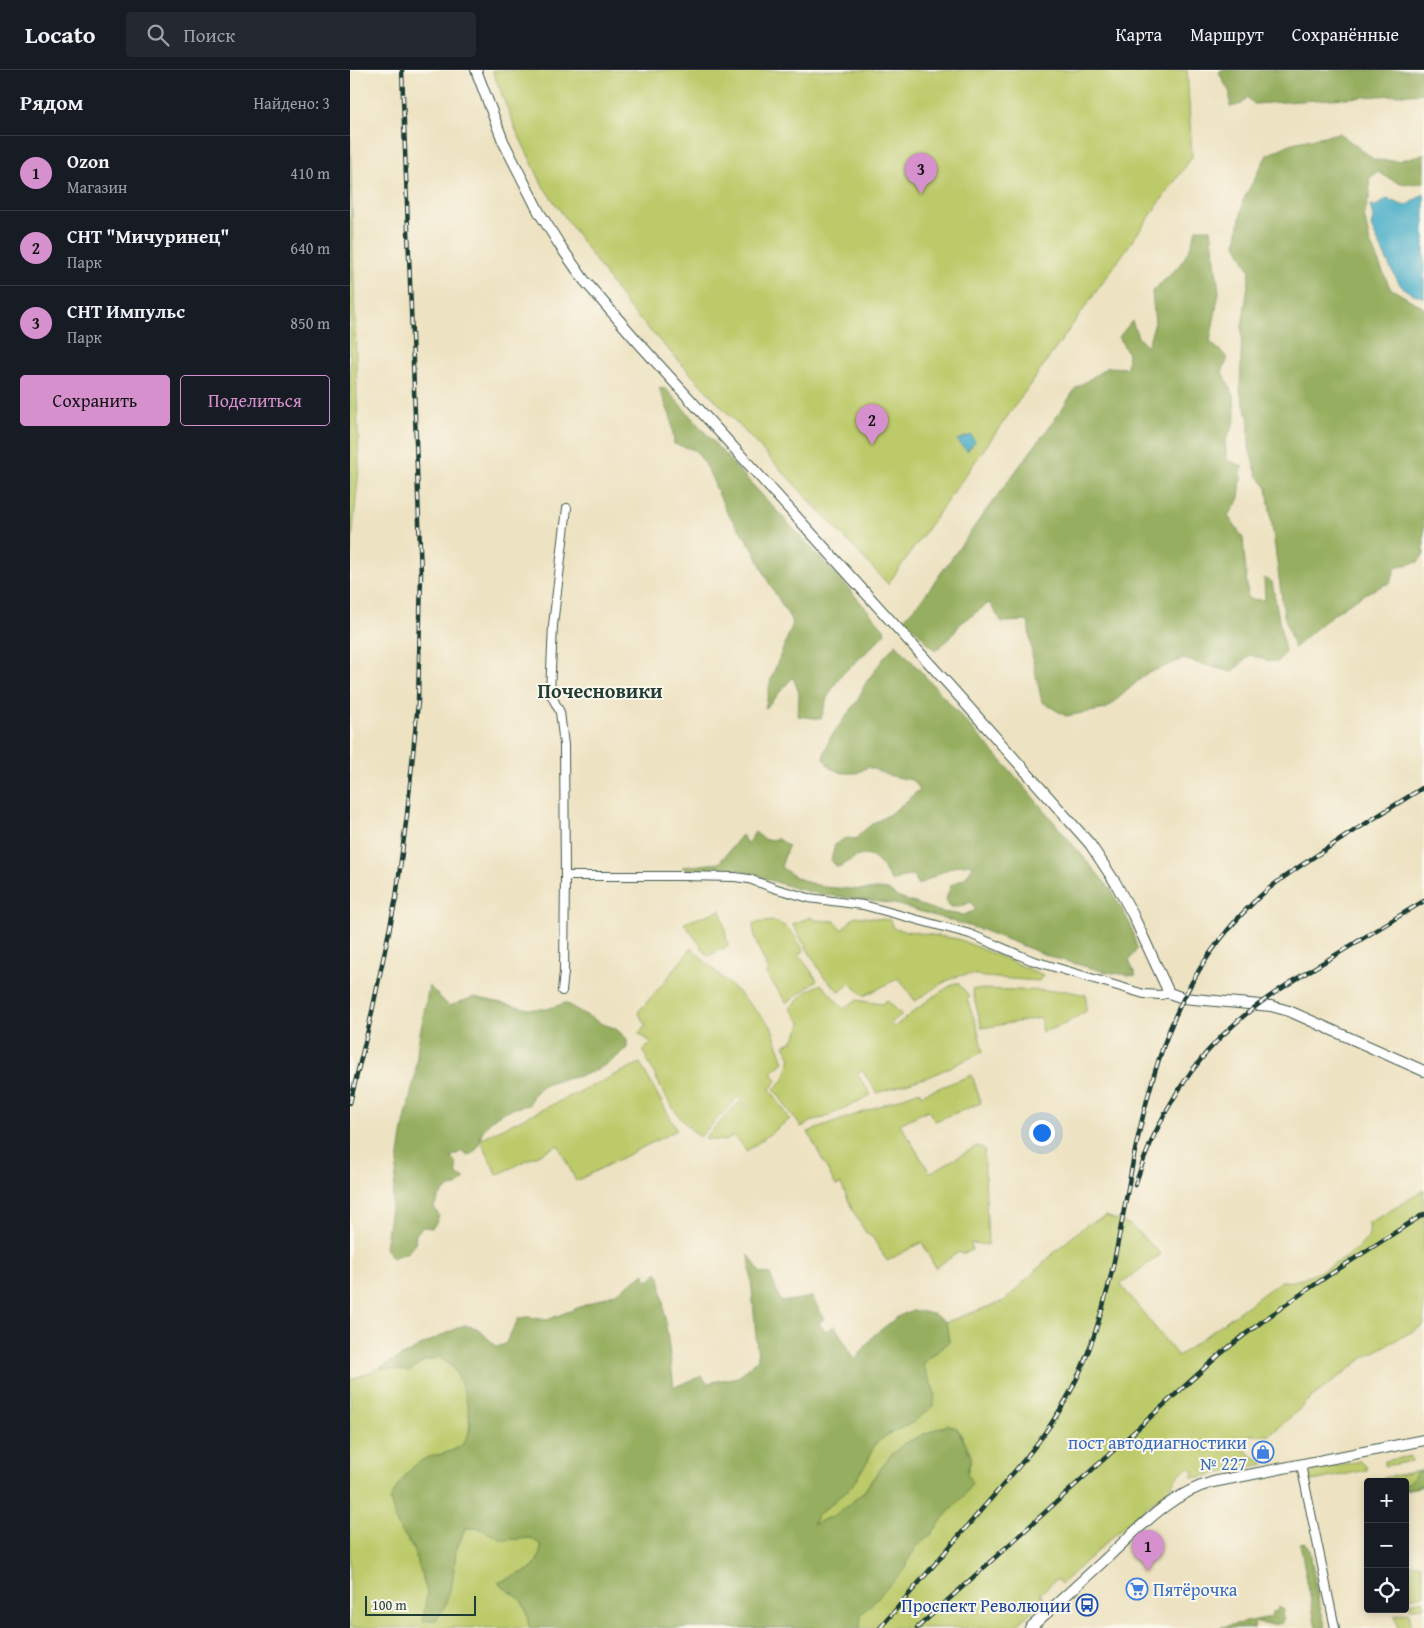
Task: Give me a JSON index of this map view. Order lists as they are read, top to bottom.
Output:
{
  "districts": ["Почесновики"],
  "places": {
    "shop": ["пост автодиагностики № 227"],
    "supermarket": ["Пятёрочка"],
    "bus stop": ["Проспект Революции"]
  },
  "scale_bar": "100 m",
  "page": {
    "header": "Locato",
    "search": "Поиск",
    "nav": ["Карта", "Маршрут", "Сохранённые"],
    "heading": ["Рядом", "Найдено: 3"],
    "list": [
      {
        "mark": "1",
        "name": "Ozon",
        "note": "Магазин",
        "value": "410 m"
      },
      {
        "mark": "2",
        "name": "СНТ \"Мичуринец\"",
        "note": "Парк",
        "value": "640 m"
      },
      {
        "mark": "3",
        "name": "СНТ Импульс",
        "note": "Парк",
        "value": "850 m"
      }
    ],
    "pins": ["3", "2", "1"],
    "buttons": ["Сохранить", "Поделиться"],
    "map_buttons": ["+", "−"],
    "scale": "100 m"
  }
}
